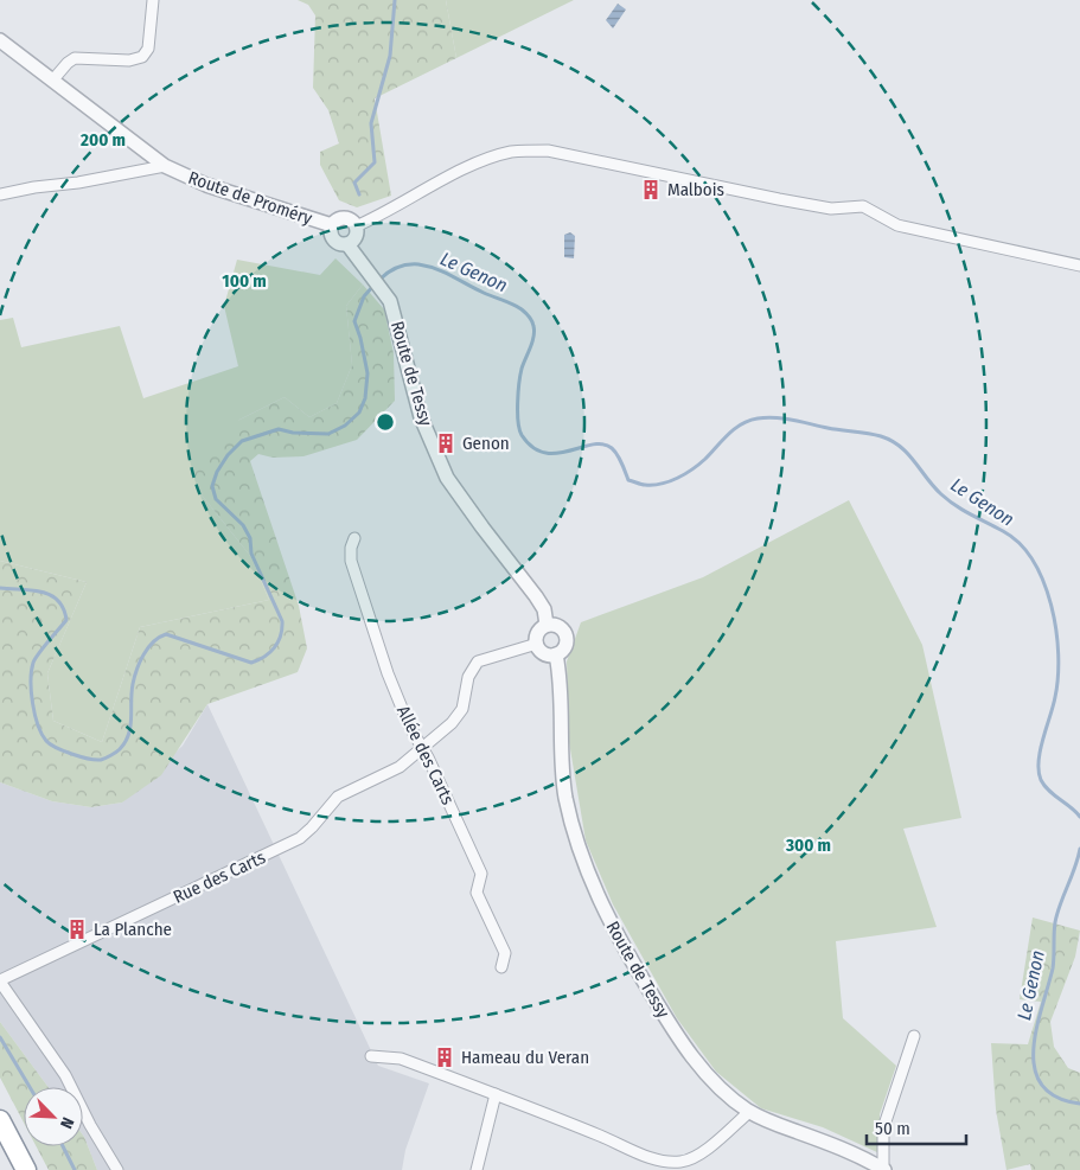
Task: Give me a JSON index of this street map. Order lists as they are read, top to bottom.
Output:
{
  "streets": {
    "street": [
      "Route de Proméry",
      "Route de Tessy",
      "Allée des Carts",
      "Rue des Carts"
    ]
  },
  "crossings": [
    ["Route de Proméry", "Route de Tessy"],
    ["Route de Tessy", "Rue des Carts"],
    ["Allée des Carts", "Rue des Carts"]
  ],
  "water": ["Le Genon"],
  "places": {
    "building": [
      "Malbois",
      "Genon",
      "La Planche",
      "Hameau du Veran"
    ]
  },
  "scale_bar": "50 m",
  "north": "bottom right",
  "rings": ["200 m", "100 m", "300 m"]
}
